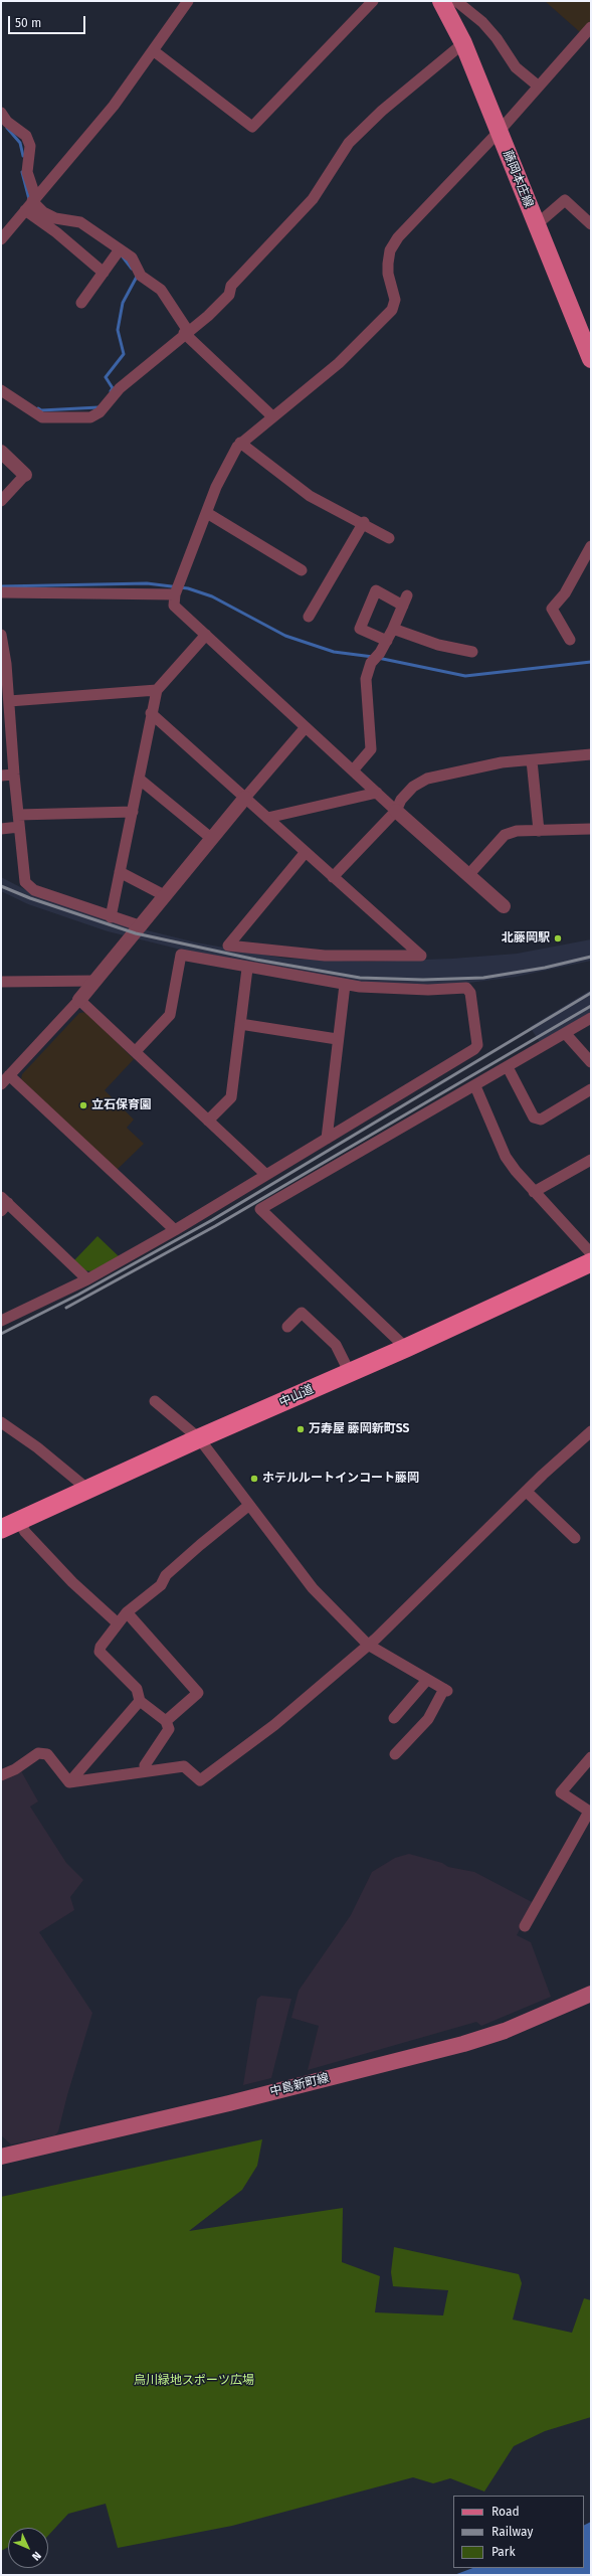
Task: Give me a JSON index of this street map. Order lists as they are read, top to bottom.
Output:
{
  "streets": {
    "highway": ["中山道"],
    "main road": ["藤岡本庄線", "中島新町線"]
  },
  "parks": ["烏川緑地スポーツ広場"],
  "places": [
    "北藤岡駅",
    "立石保育園",
    "万寿屋 藤岡新町SS",
    "ホテルルートインコート藤岡"
  ],
  "legend": ["Road", "Railway", "Park"],
  "scale_bar": "50 m",
  "north": "bottom right"
}
